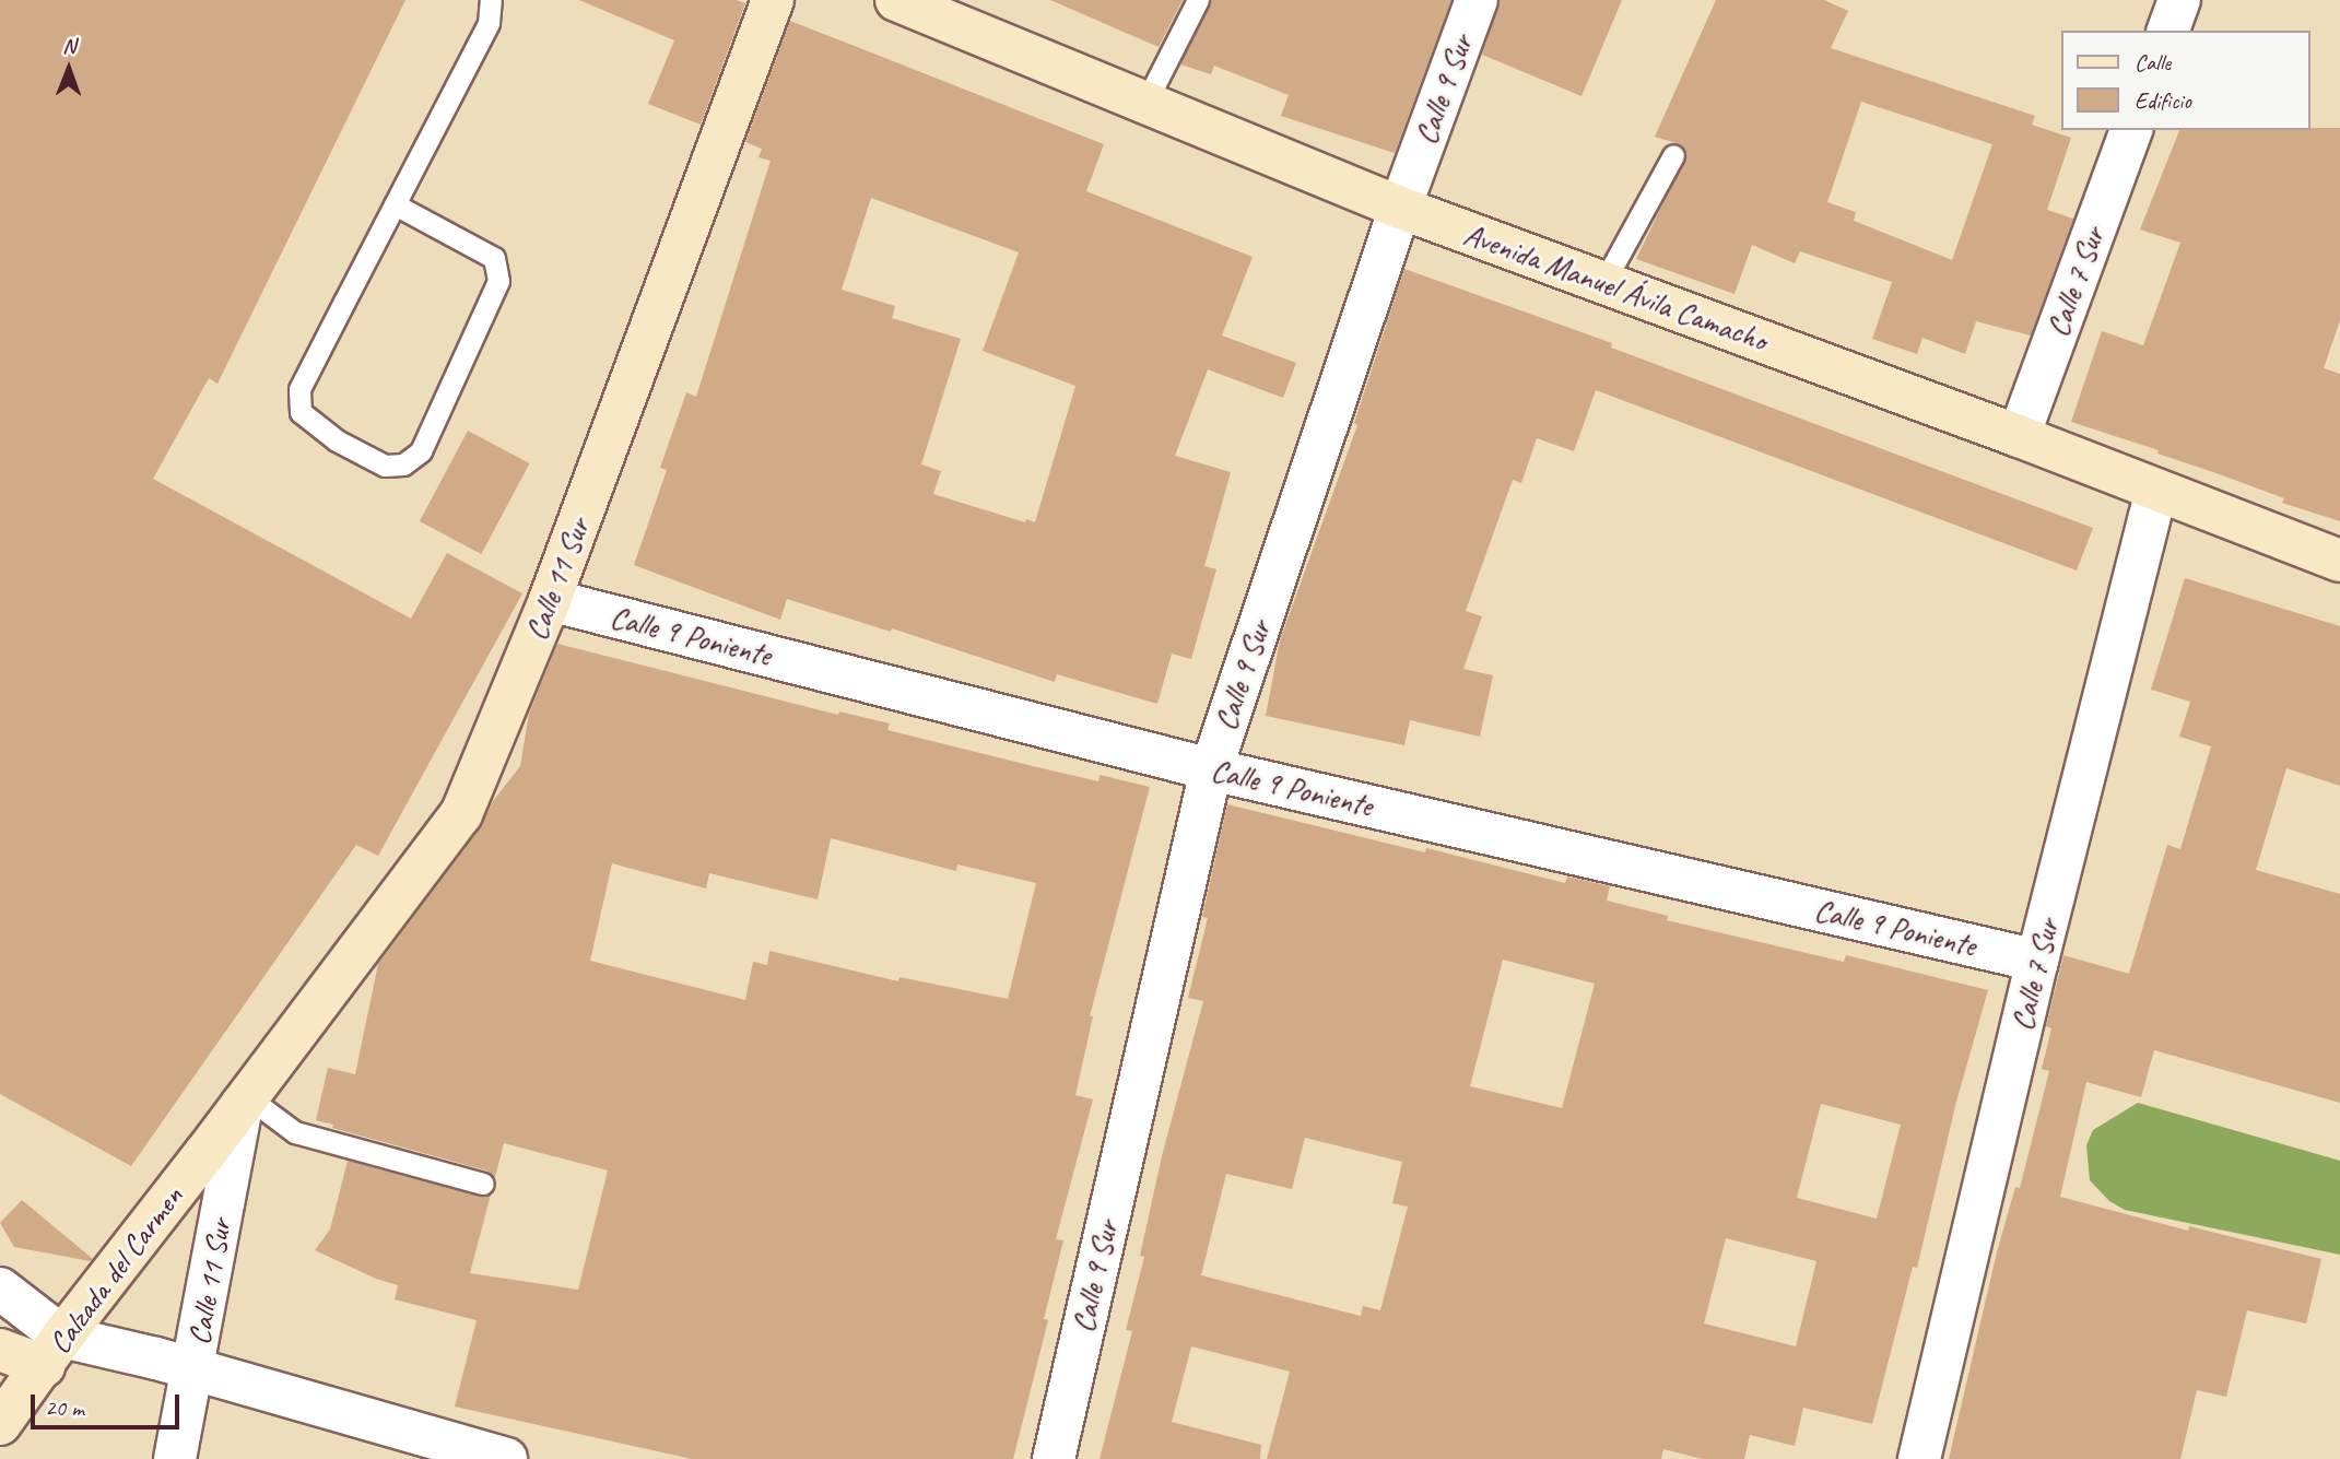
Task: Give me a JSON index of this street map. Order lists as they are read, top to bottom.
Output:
{
  "streets": {
    "street": [
      "Calle 9 Sur",
      "Calle 7 Sur",
      "Avenida Manuel Ávila Camacho",
      "Calle 11 Sur",
      "Calle 9 Poniente",
      "Calzada del Carmen"
    ]
  },
  "crossings": [
    ["Calle 9 Sur", "Avenida Manuel Ávila Camacho"],
    ["Calle 9 Sur", "Calle 9 Poniente"],
    ["Calle 7 Sur", "Avenida Manuel Ávila Camacho"],
    ["Calle 7 Sur", "Calle 9 Poniente"],
    ["Calle 11 Sur", "Calle 9 Poniente"],
    ["Calle 11 Sur", "Calzada del Carmen"]
  ],
  "legend": ["Calle", "Edificio"],
  "scale_bar": "20 m",
  "north": "top"
}
